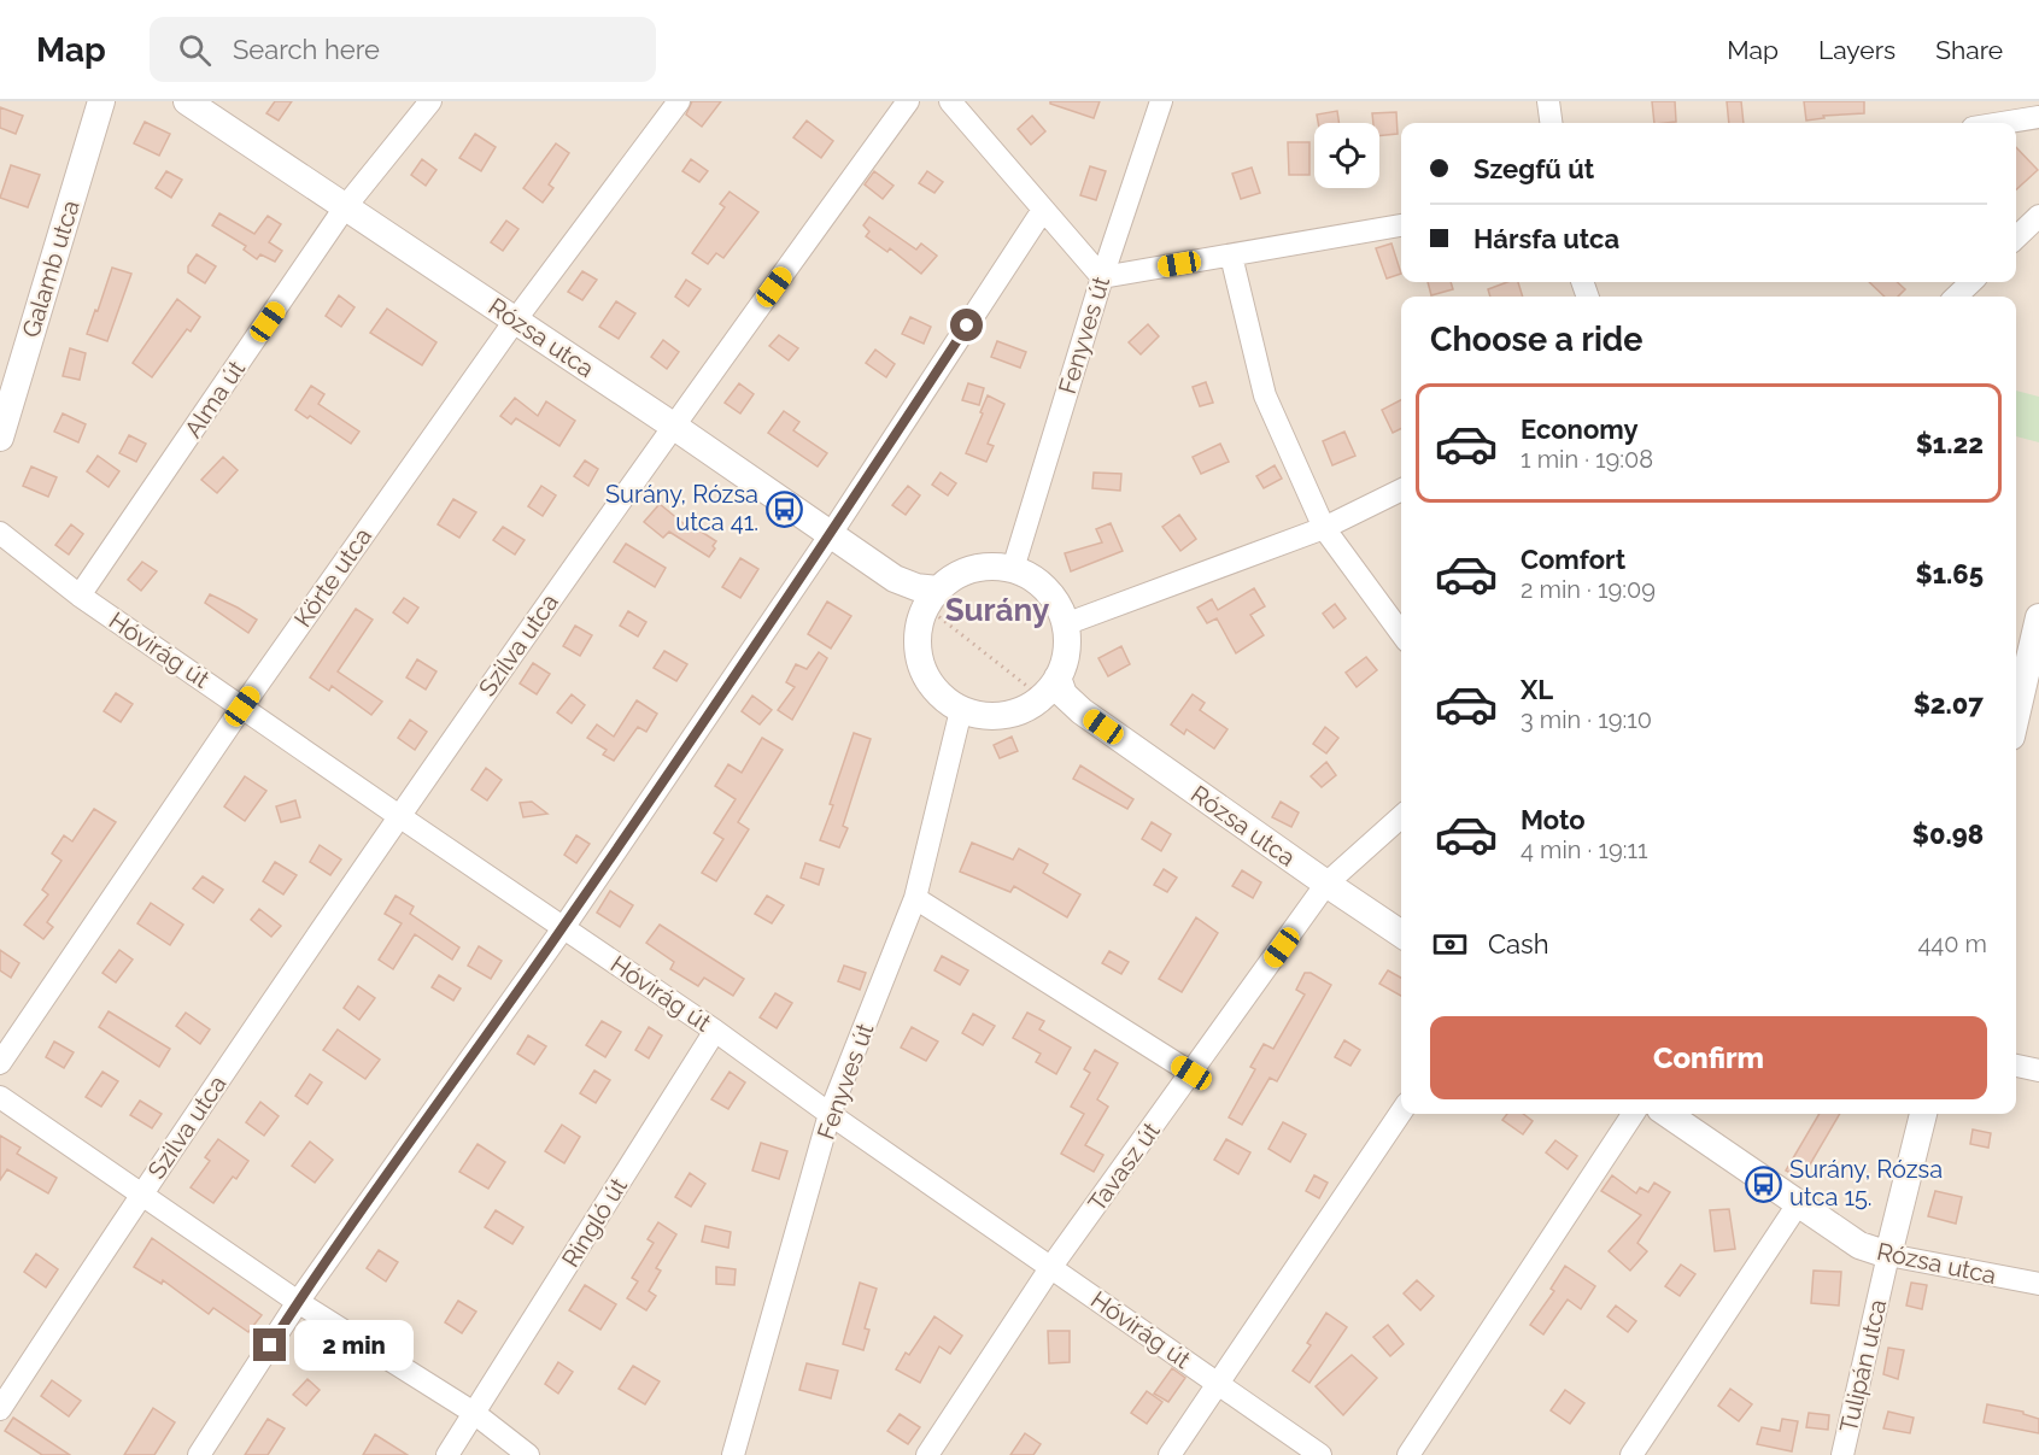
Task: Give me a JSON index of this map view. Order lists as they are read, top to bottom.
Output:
{
  "streets": {
    "street": [
      "Galamb utca",
      "Fenyves út",
      "Rózsa utca",
      "Alma út",
      "Körte utca",
      "Szilva utca",
      "Hóvirág út",
      "Tavasz út",
      "Ringló út",
      "Tulipán utca"
    ]
  },
  "crossings": [
    ["Fenyves út", "Hóvirág út"],
    ["Rózsa utca", "Alma út"],
    ["Rózsa utca", "Körte utca"],
    ["Rózsa utca", "Szilva utca"],
    ["Rózsa utca", "Tavasz út"],
    ["Rózsa utca", "Tulipán utca"],
    ["Alma út", "Hóvirág út"],
    ["Körte utca", "Hóvirág út"],
    ["Szilva utca", "Hóvirág út"],
    ["Hóvirág út", "Tavasz út"],
    ["Hóvirág út", "Ringló út"]
  ],
  "districts": ["Surány"],
  "places": {
    "bus stop": ["Surány, Rózsa utca 41.", "Surány, Rózsa utca 15."]
  },
  "page": {
    "header": "Map",
    "search": "Search here",
    "nav": ["Map", "Layers", "Share"],
    "banner": ["Szegfű út", "Hársfa utca"],
    "heading": "Choose a ride",
    "list": [
      {
        "name": "Economy",
        "note": "1 min · 19:08",
        "value": "$1.22"
      },
      {
        "name": "Comfort",
        "note": "2 min · 19:09",
        "value": "$1.65"
      },
      {
        "name": "XL",
        "note": "3 min · 19:10",
        "value": "$2.07"
      },
      {
        "name": "Moto",
        "note": "4 min · 19:11",
        "value": "$0.98"
      }
    ],
    "pay": ["Cash", "440 m"],
    "buttons": "Confirm",
    "bubble": "2 min"
  }
}
